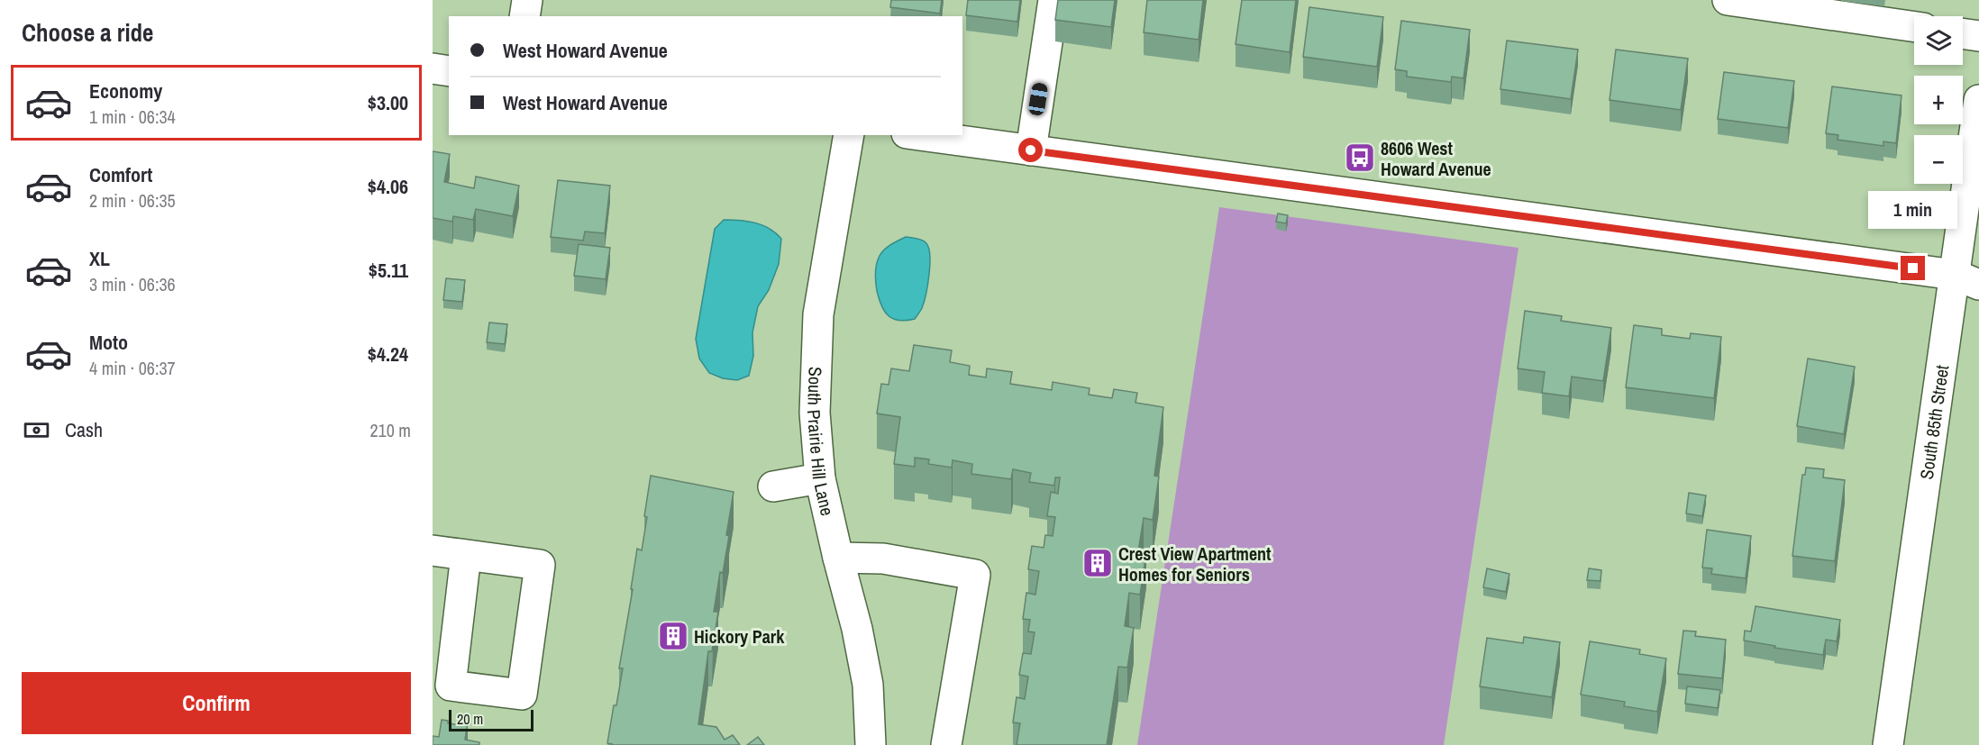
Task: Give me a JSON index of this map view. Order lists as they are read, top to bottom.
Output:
{
  "streets": {
    "street": ["South 85th Street", "South Prairie Hill Lane"]
  },
  "places": {
    "bus stop": ["8606 West Howard Avenue"],
    "building": ["Crest View Apartment Homes for Seniors", "Hickory Park"]
  },
  "scale_bar": "20 m",
  "page": {
    "heading": "Choose a ride",
    "map_buttons": ["+", "−"],
    "banner": ["West Howard Avenue", "West Howard Avenue"],
    "list": [
      {
        "name": "Economy",
        "note": "1 min · 06:34",
        "value": "$3.00"
      },
      {
        "name": "Comfort",
        "note": "2 min · 06:35",
        "value": "$4.06"
      },
      {
        "name": "XL",
        "note": "3 min · 06:36",
        "value": "$5.11"
      },
      {
        "name": "Moto",
        "note": "4 min · 06:37",
        "value": "$4.24"
      }
    ],
    "bubble": "1 min",
    "pay": ["Cash", "210 m"],
    "buttons": "Confirm",
    "scale": "20 m"
  }
}
